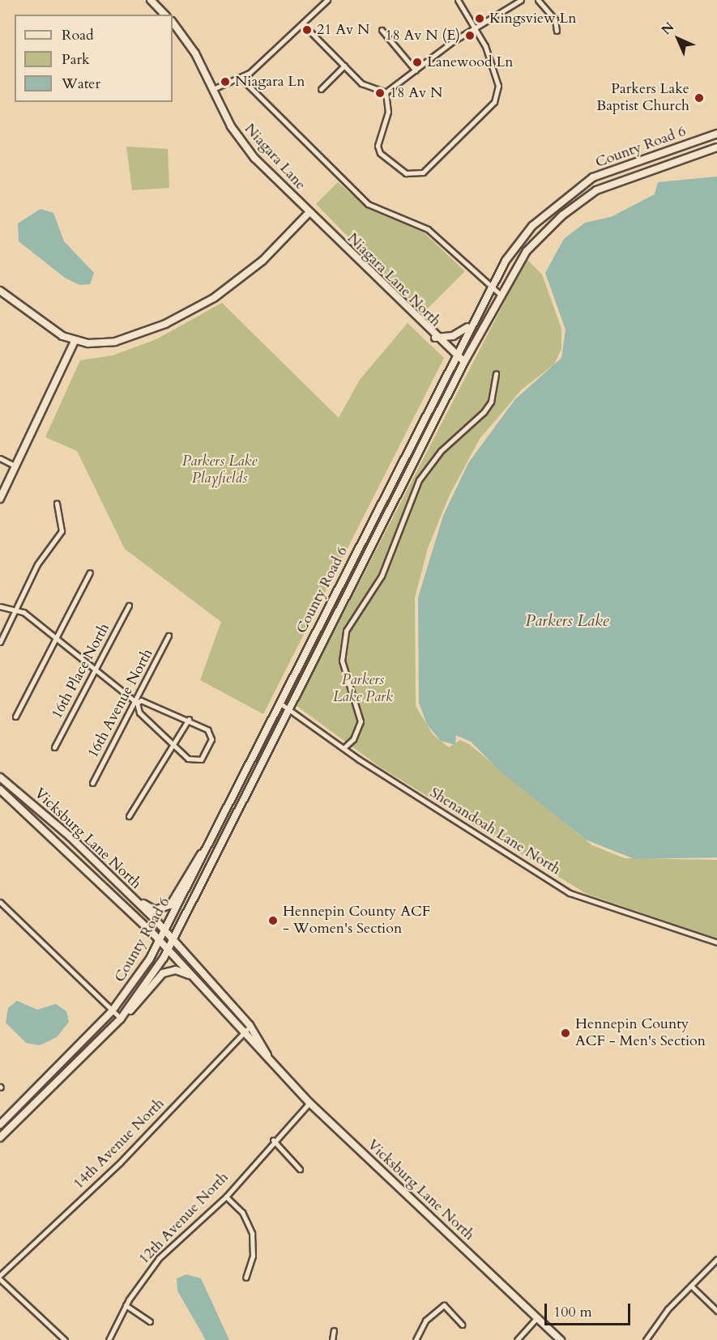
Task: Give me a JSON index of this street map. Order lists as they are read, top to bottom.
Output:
{
  "streets": {
    "main road": [
      "County Road 6",
      "Niagara Lane",
      "Niagara Lane North",
      "Vicksburg Lane North"
    ],
    "street": [
      "16th Place North",
      "16th Avenue North",
      "Shenandoah Lane North",
      "14th Avenue North",
      "12th Avenue North"
    ]
  },
  "crossings": [
    ["County Road 6", "Niagara Lane North"],
    ["County Road 6", "Shenandoah Lane North"],
    ["County Road 6", "Vicksburg Lane North"],
    ["Niagara Lane", "Niagara Lane North"],
    ["Vicksburg Lane North", "14th Avenue North"],
    ["Vicksburg Lane North", "12th Avenue North"]
  ],
  "water": ["Parkers Lake"],
  "parks": ["Parkers Lake Playfields", "Parkers Lake Park"],
  "places": [
    "Kingsview Ln",
    "21 Av N",
    "18 Av N (E)",
    "Lanewood Ln",
    "Niagara Ln",
    "18 Av N",
    "Parkers Lake Baptist Church",
    "Hennepin County ACF - Women's Section",
    "Hennepin County ACF - Men's Section"
  ],
  "legend": ["Road", "Park", "Water"],
  "scale_bar": "100 m",
  "north": "top left"
}
